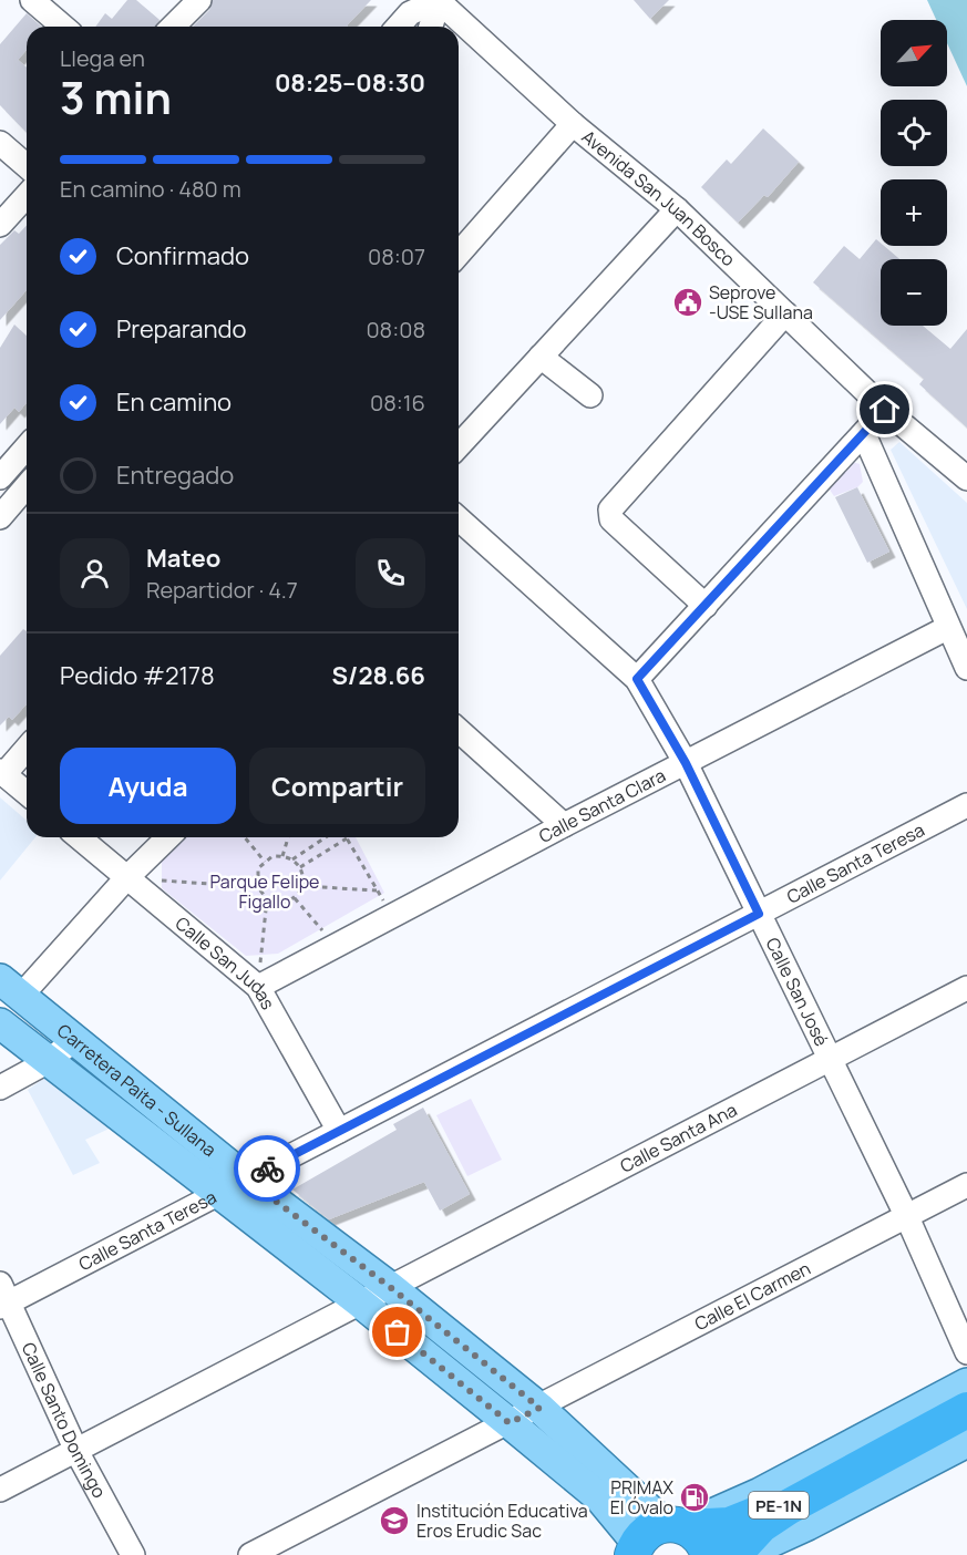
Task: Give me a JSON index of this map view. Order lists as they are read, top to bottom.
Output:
{
  "streets": {
    "highway": ["PE-1N"],
    "main road": ["Carretera Paita - Sullana"],
    "street": [
      "Avenida San Juan Bosco",
      "Calle Santa Clara",
      "Calle Santa Teresa",
      "Calle San Judas",
      "Calle San José",
      "Calle Santa Ana",
      "Calle El Carmen",
      "Calle Santo Domingo"
    ]
  },
  "crossings": [
    ["Calle Santa Clara", "Calle San Judas"],
    ["Calle Santa Clara", "Calle San José"],
    ["Calle Santa Teresa", "Calle San Judas"],
    ["Calle Santa Teresa", "Calle San José"],
    ["Calle Santa Teresa", "Carretera Paita - Sullana"],
    ["Calle Santa Teresa", "Calle Santo Domingo"],
    ["Calle San José", "Calle Santa Ana"],
    ["Calle San José", "Calle El Carmen"],
    ["Carretera Paita - Sullana", "Calle Santa Ana"],
    ["Carretera Paita - Sullana", "Calle El Carmen"],
    ["Carretera Paita - Sullana", "PE-1N"],
    ["Calle Santa Ana", "Calle Santo Domingo"]
  ],
  "parks": ["Parque Felipe Figallo"],
  "places": {
    "public building": ["Seprove -USE Sullana"],
    "fuel station": ["PRIMAX El Óvalo"],
    "school or university": ["Institución Educativa Eros Erudic Sac"]
  },
  "north": "top right",
  "page": {
    "map_buttons": ["+", "−"],
    "heading": ["3 min", "Llega en", "08:25–08:30"],
    "panel": [
      "Mateo",
      "Repartidor · 4.7",
      "Pedido #2178",
      "S/28.66"
    ],
    "bar": "En camino · 480 m",
    "list": [
      ["Confirmado", "08:07"],
      ["Preparando", "08:08"],
      ["En camino", "08:16"],
      "Entregado"
    ],
    "buttons": ["Ayuda", "Compartir"]
  }
}
